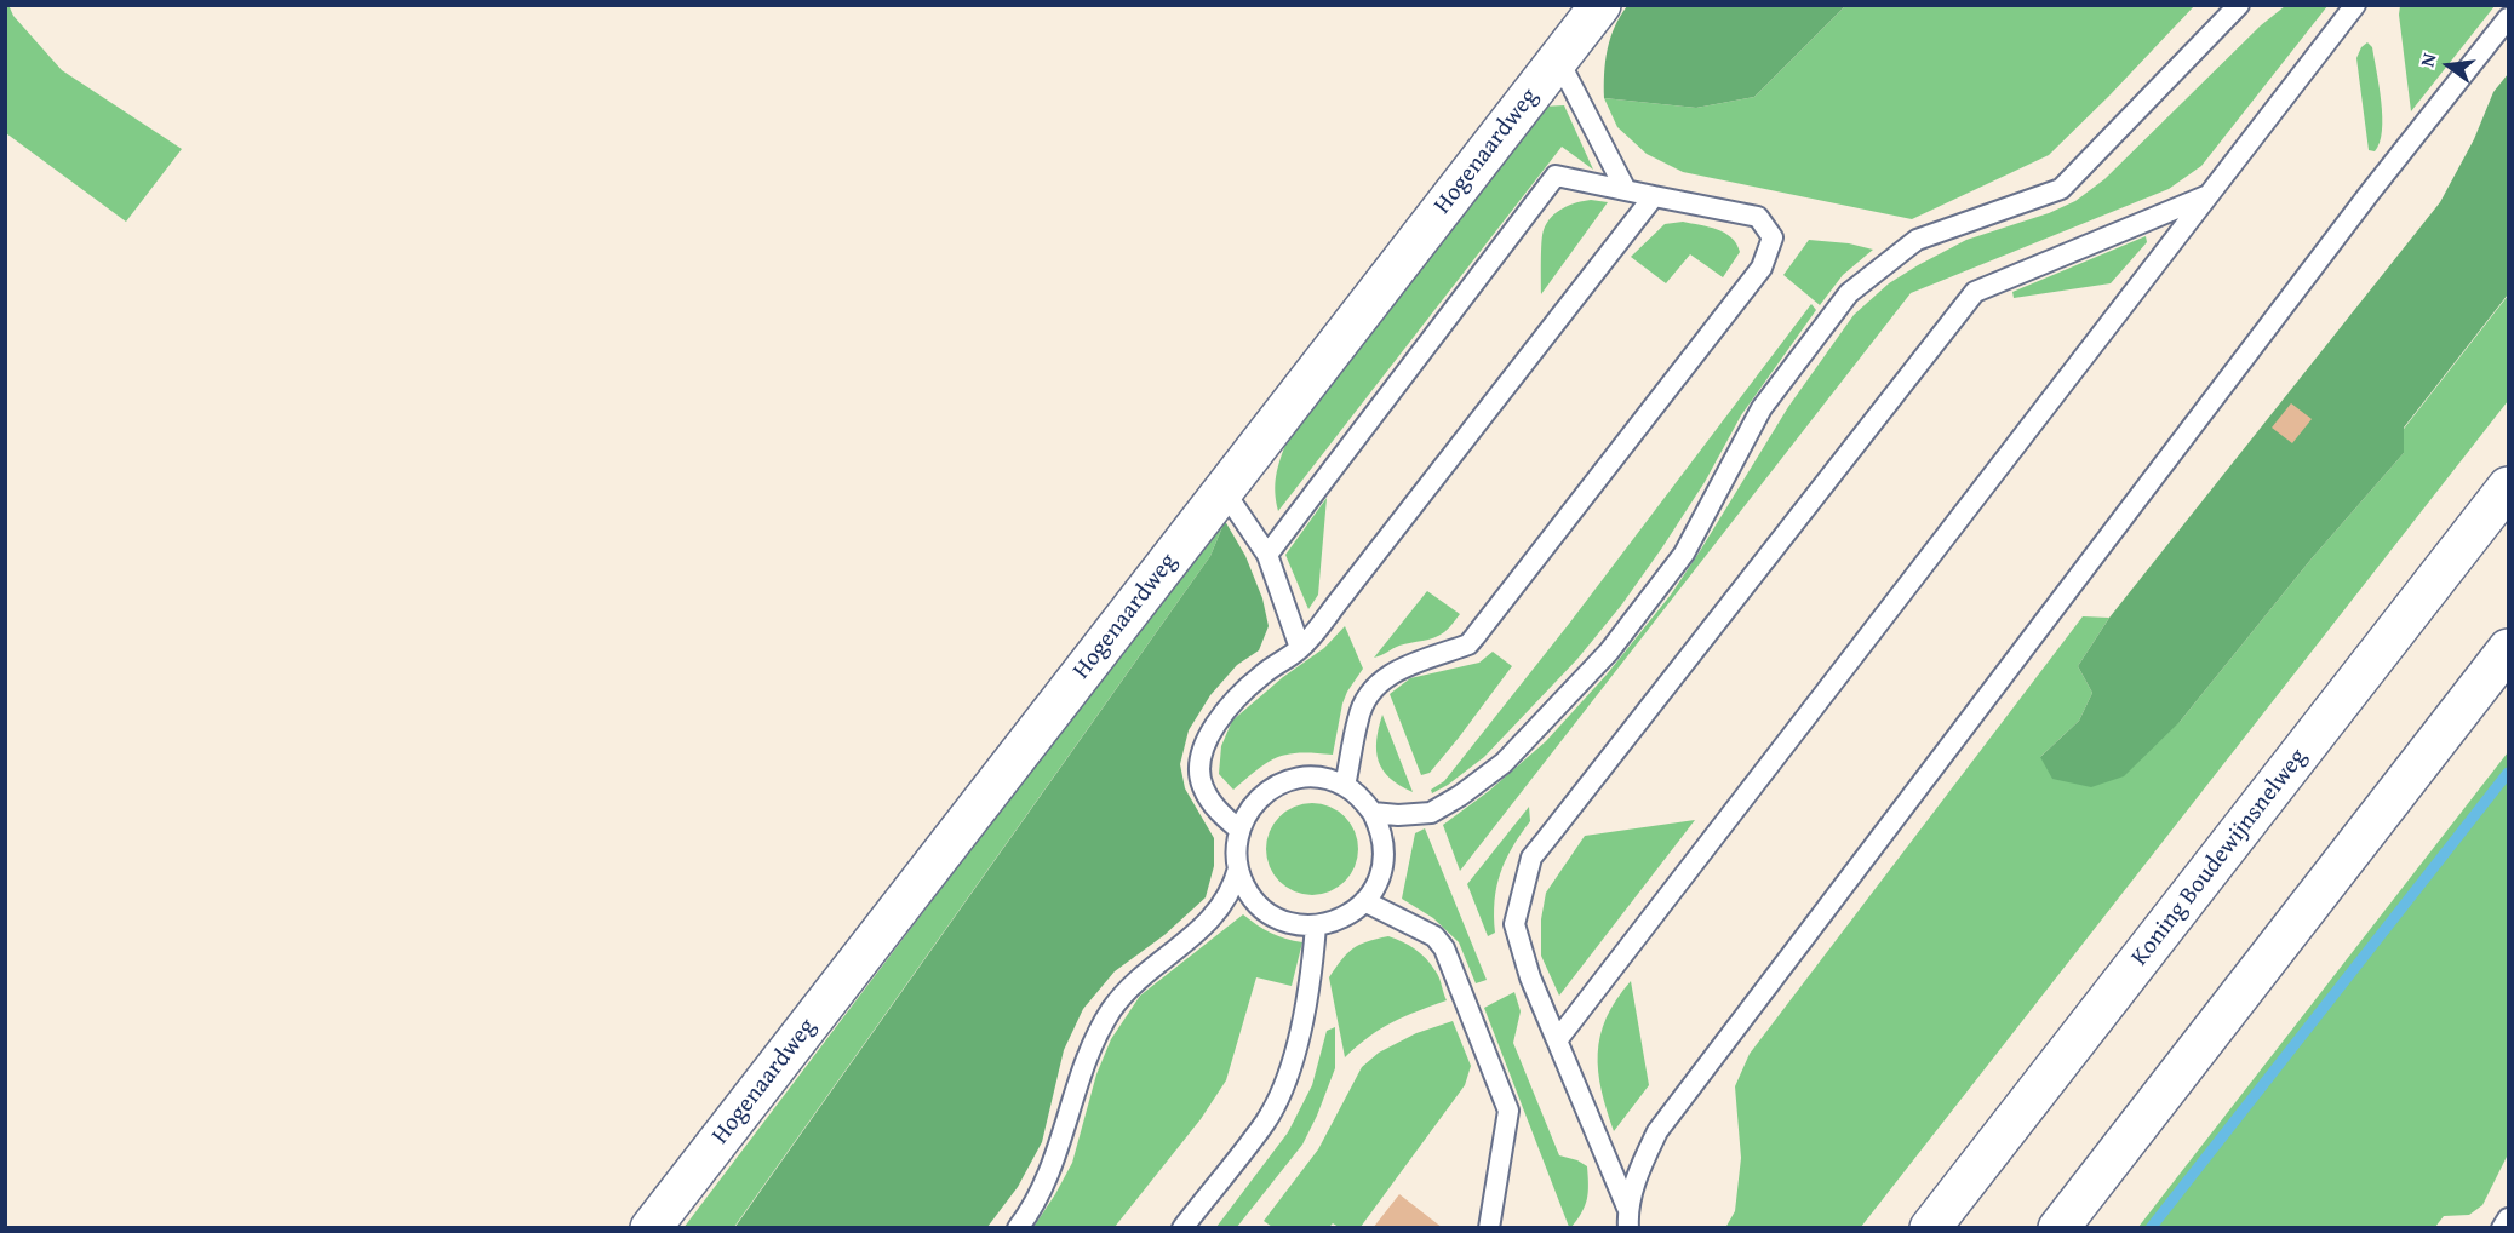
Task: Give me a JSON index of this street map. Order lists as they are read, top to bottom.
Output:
{
  "streets": {
    "main road": ["Hogenaardweg", "Koning Boudewijnsnelweg"]
  },
  "north": "left"
}
